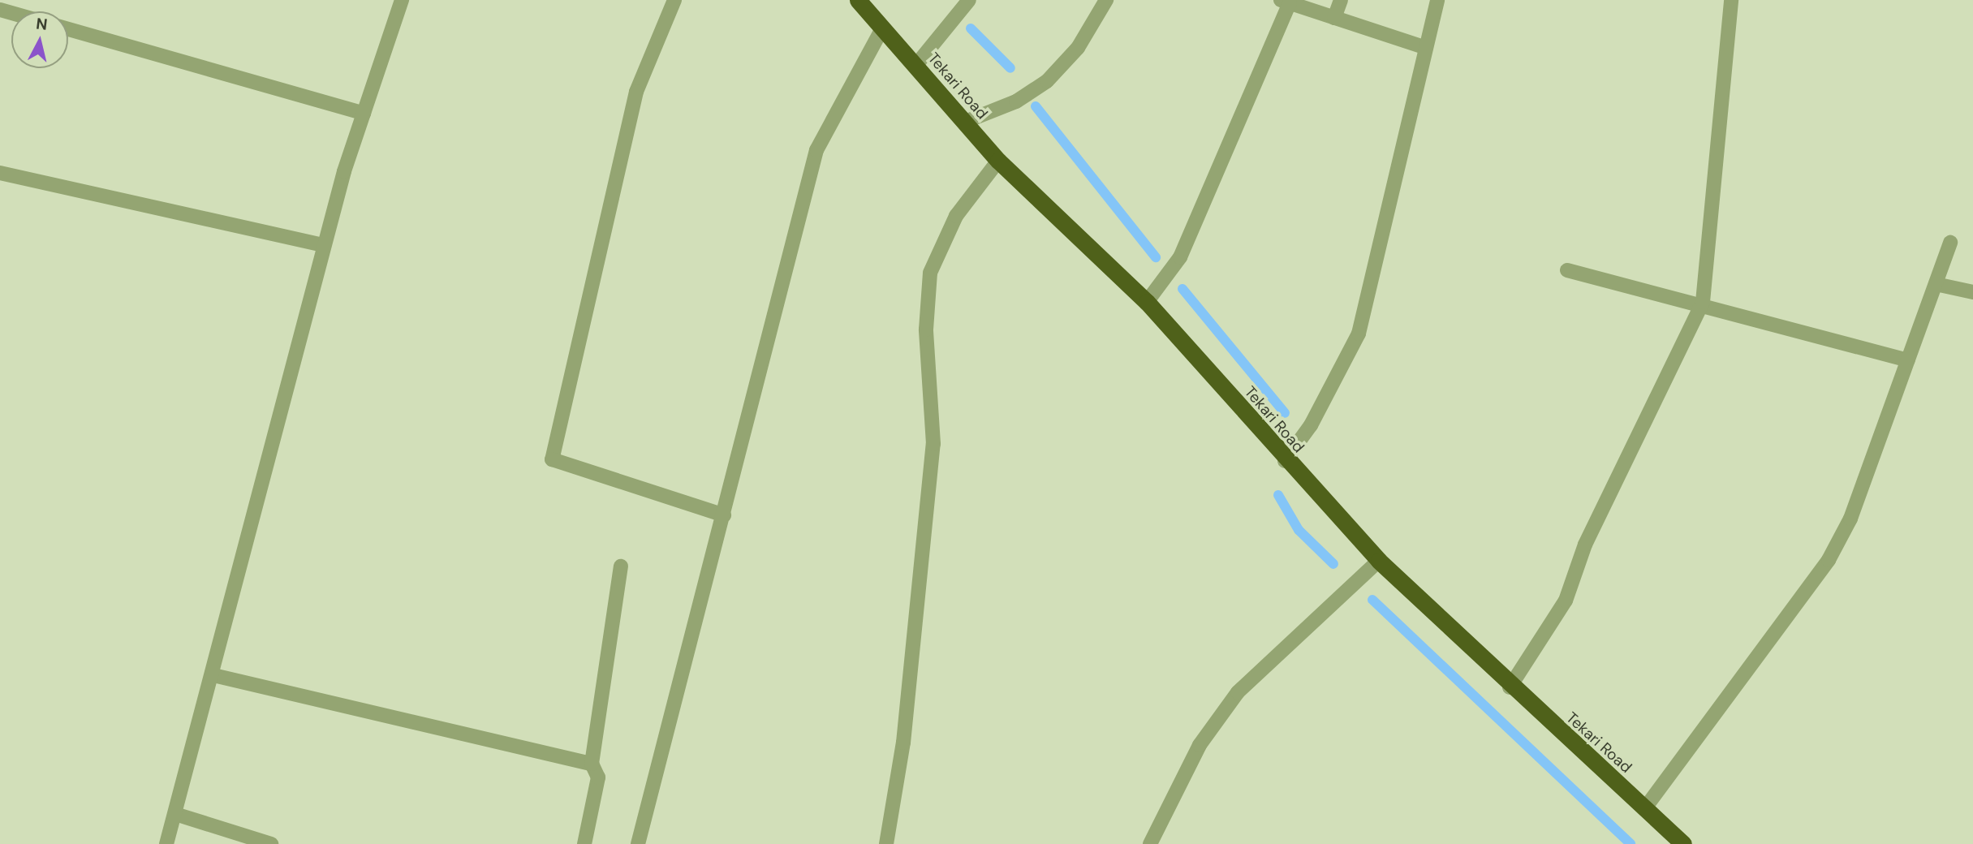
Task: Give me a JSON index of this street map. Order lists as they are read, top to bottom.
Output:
{
  "streets": {
    "highway": ["Tekari Road"]
  },
  "north": "top"
}
